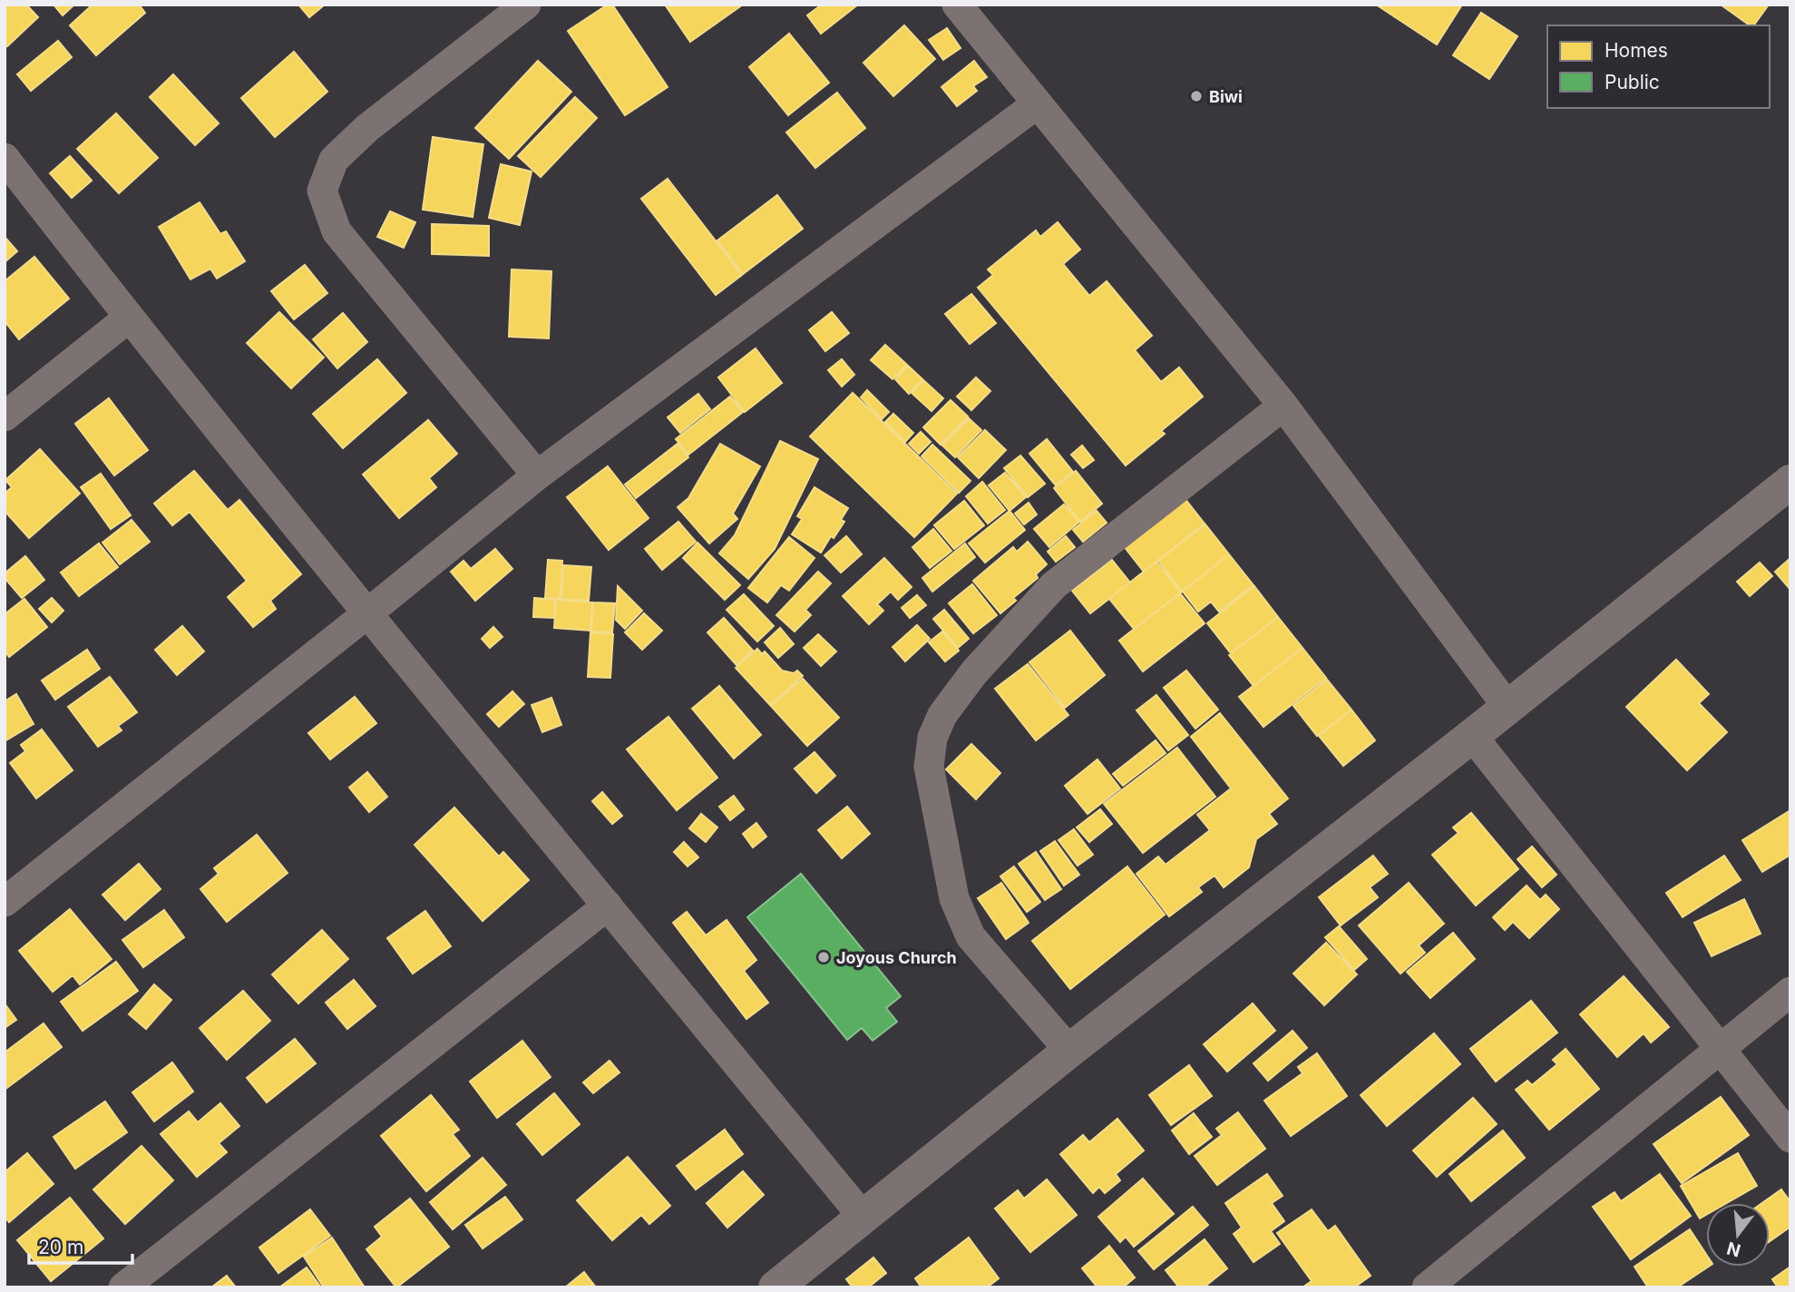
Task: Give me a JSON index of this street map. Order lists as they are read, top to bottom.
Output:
{
  "places": ["Biwi", "Joyous Church"],
  "legend": ["Homes", "Public"],
  "scale_bar": "20 m",
  "north": "bottom"
}
